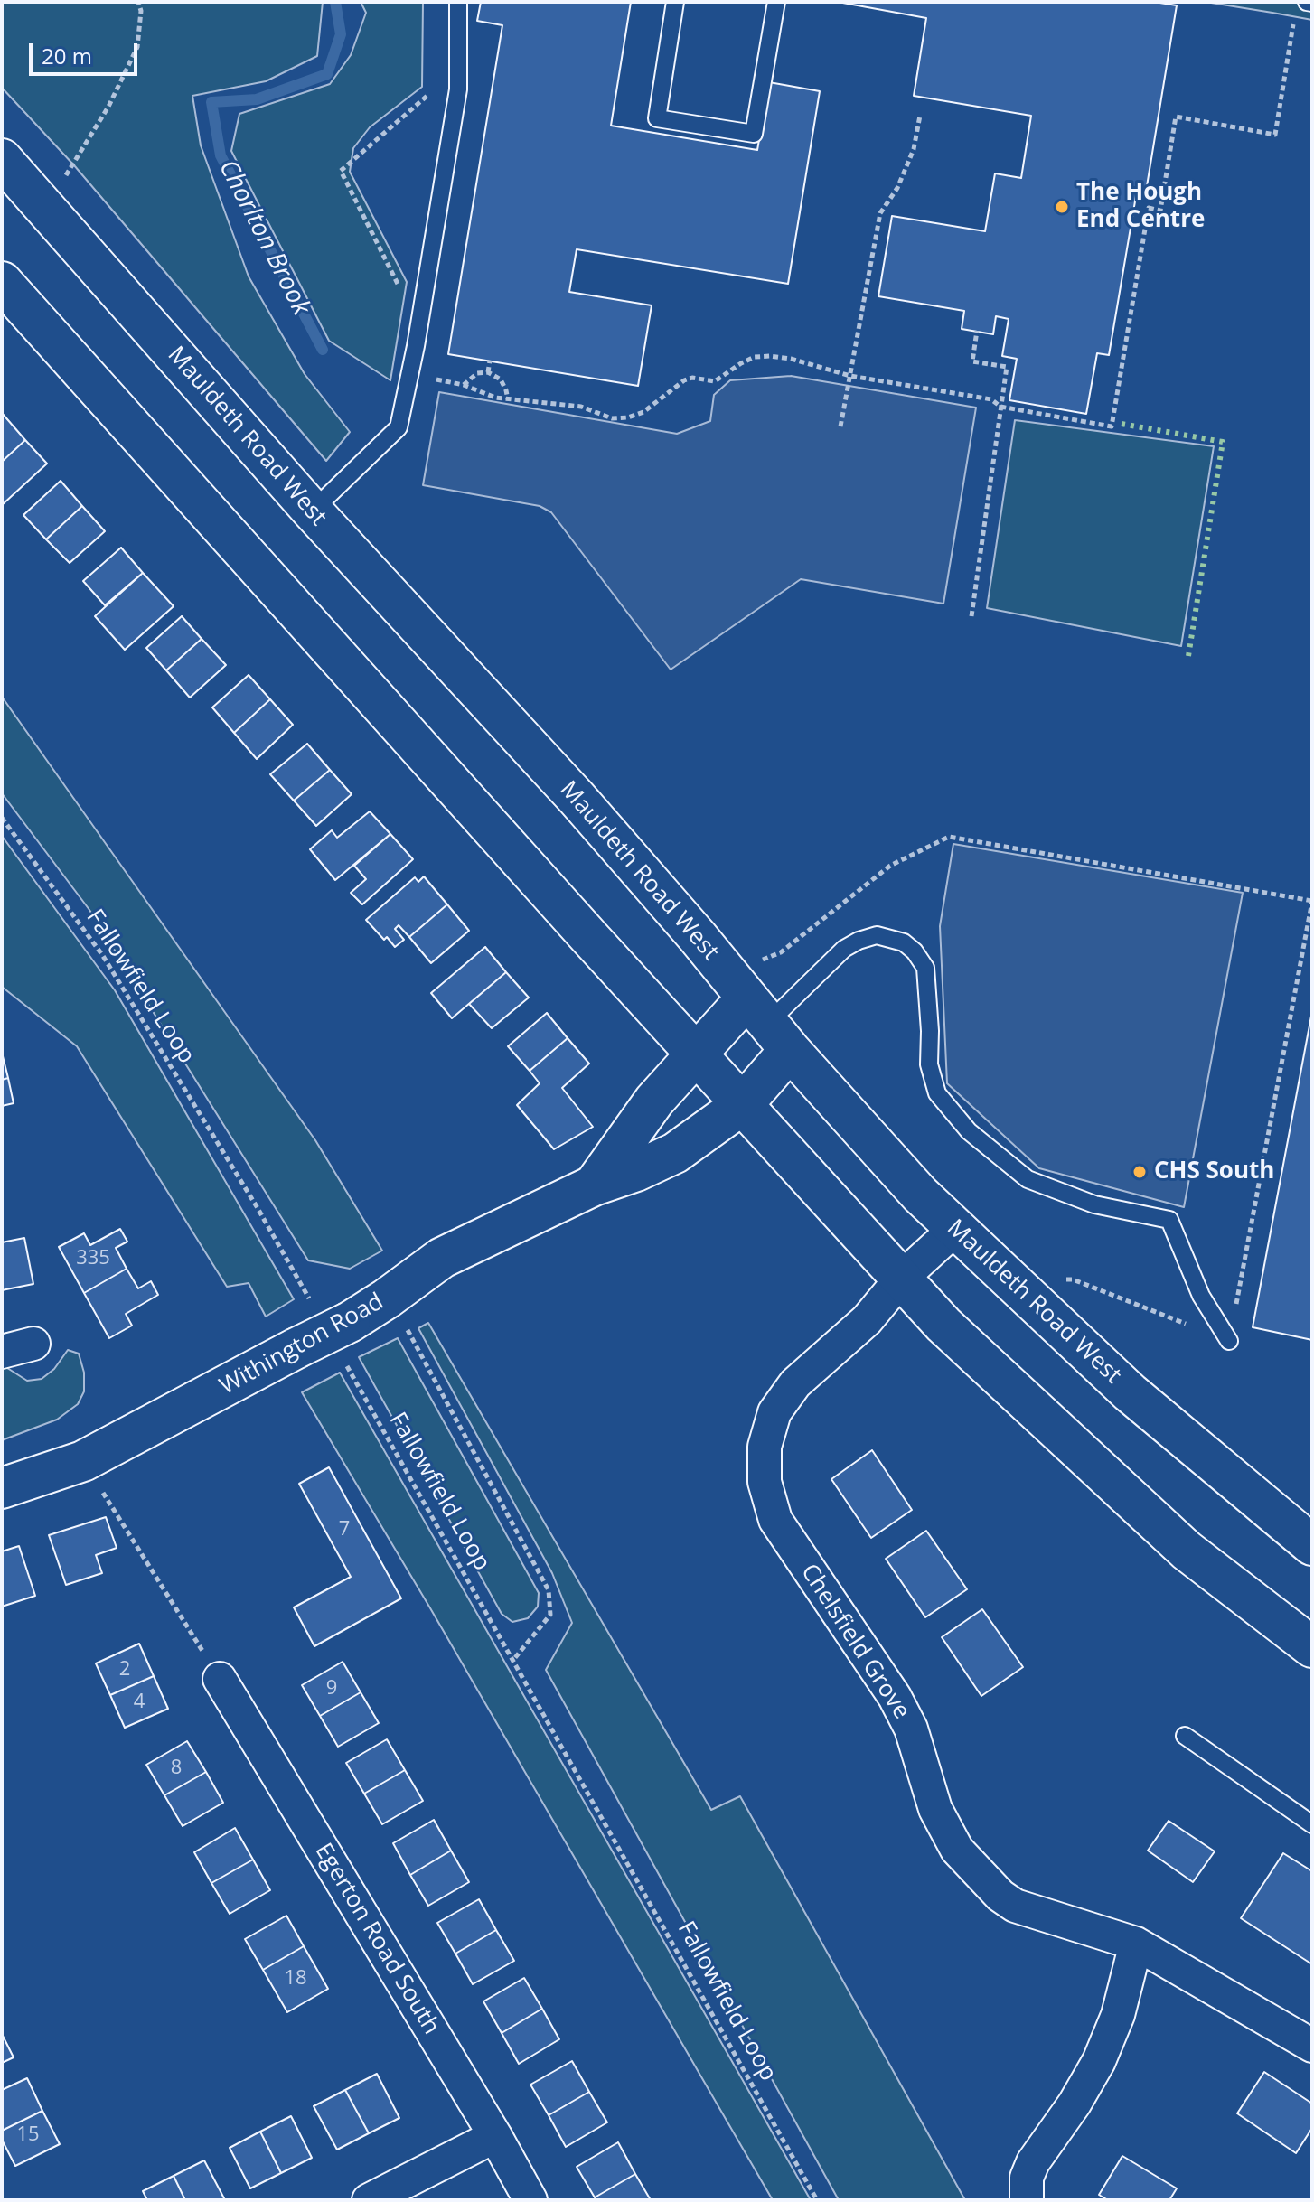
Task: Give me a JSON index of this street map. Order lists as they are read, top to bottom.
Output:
{
  "streets": {
    "street": [
      "Mauldeth Road West",
      "Withington Road",
      "Chelsfield Grove",
      "Egerton Road South"
    ],
    "path": ["Fallowfield Loop"]
  },
  "crossings": [
    ["Mauldeth Road West", "Withington Road"],
    ["Mauldeth Road West", "Chelsfield Grove"],
    ["Fallowfield Loop", "Withington Road"]
  ],
  "water": ["Chorlton Brook"],
  "places": ["The Hough End Centre", "CHS South"],
  "house_numbers": [
    "335",
    "7",
    "2",
    "9",
    "4",
    "8",
    "18",
    "15"
  ],
  "scale_bar": "20 m"
}
